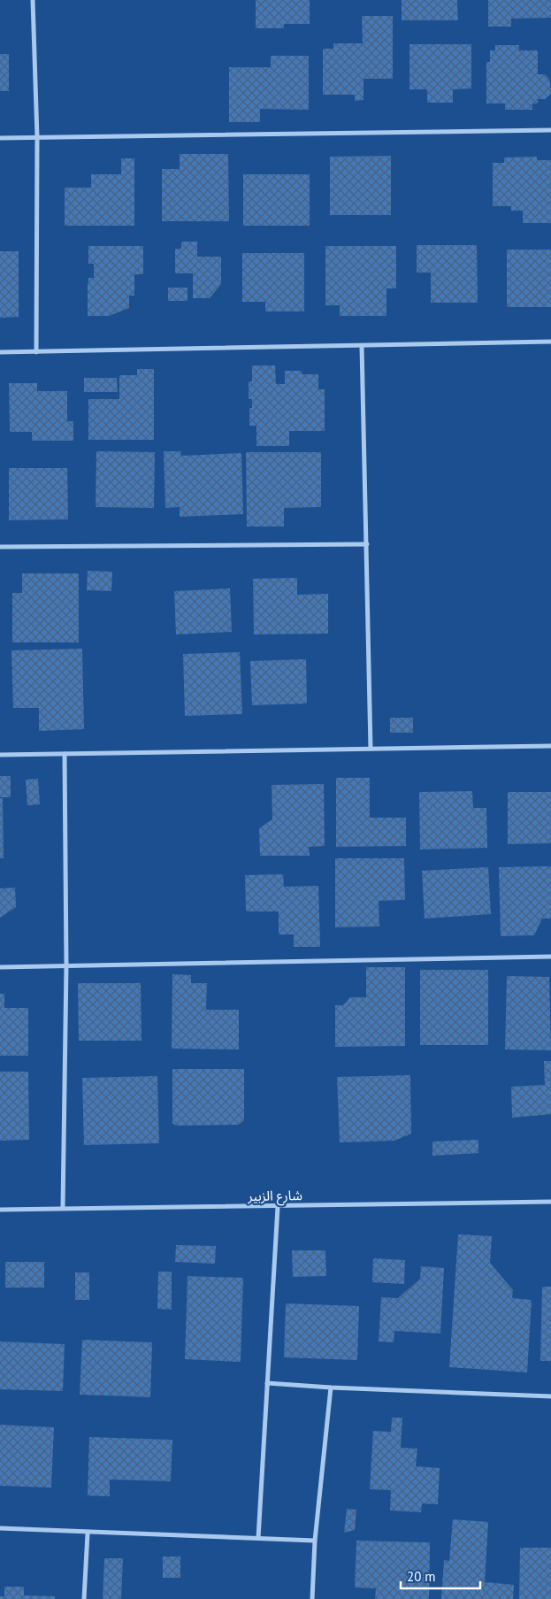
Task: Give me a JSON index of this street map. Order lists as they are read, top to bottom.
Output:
{
  "streets": {
    "street": ["شارع الزبير"]
  },
  "scale_bar": "20 m"
}
